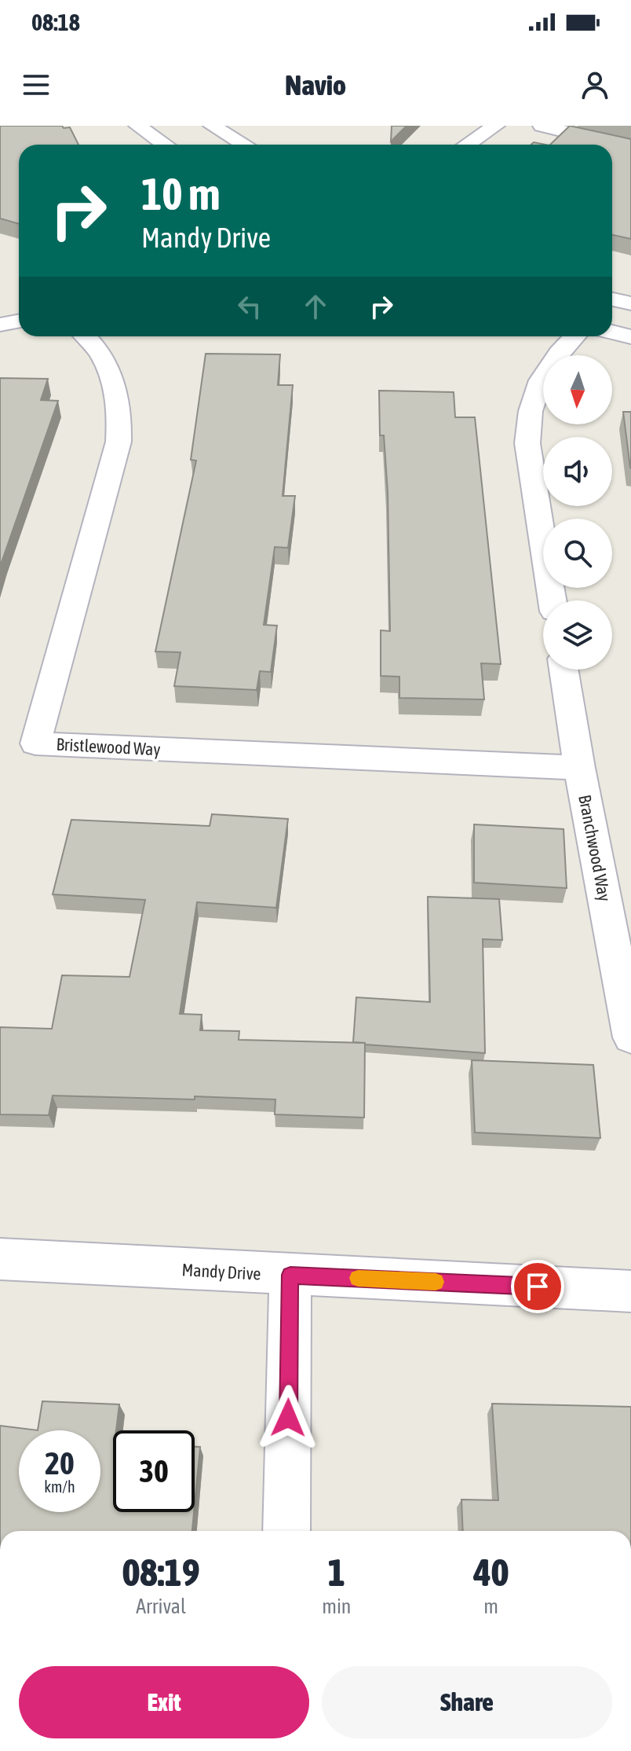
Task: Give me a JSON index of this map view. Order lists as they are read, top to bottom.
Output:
{
  "streets": {
    "street": ["Bristlewood Way", "Branchwood Way", "Mandy Drive"]
  },
  "crossings": [
    ["Bristlewood Way", "Branchwood Way"]
  ],
  "north": "bottom",
  "page": {
    "status": "08:18",
    "header": "Navio",
    "turn": ["10 m", "Mandy Drive"],
    "speed": "20 km/h",
    "limit": "30",
    "eta": [
      "08:19",
      "Arrival",
      "1",
      "min",
      "40",
      "m"
    ],
    "buttons": ["Exit", "Share"]
  }
}
